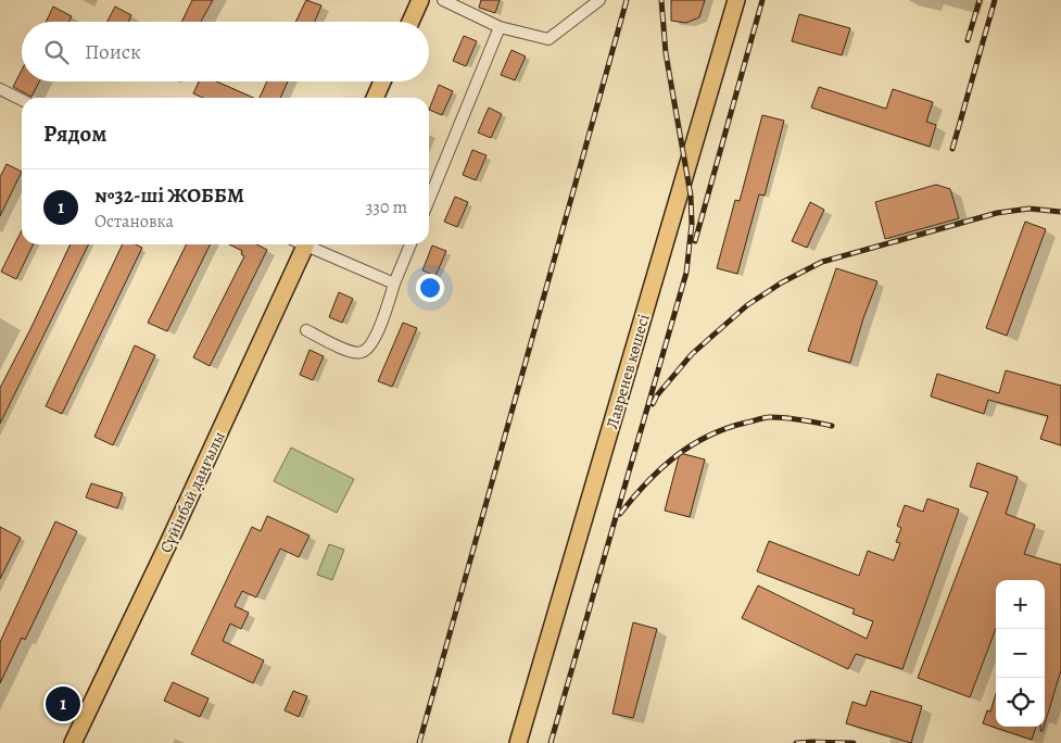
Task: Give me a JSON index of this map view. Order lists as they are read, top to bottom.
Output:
{
  "streets": {
    "main road": ["Лавренев көшесі", "Сүйінбай даңғылы"]
  },
  "page": {
    "search": "Поиск",
    "heading": "Рядом",
    "list": [
      {
        "mark": "1",
        "name": "№32-ші ЖОББМ",
        "note": "Остановка",
        "value": "330 m"
      }
    ],
    "map_buttons": ["+", "−"],
    "pins": "1"
  }
}
